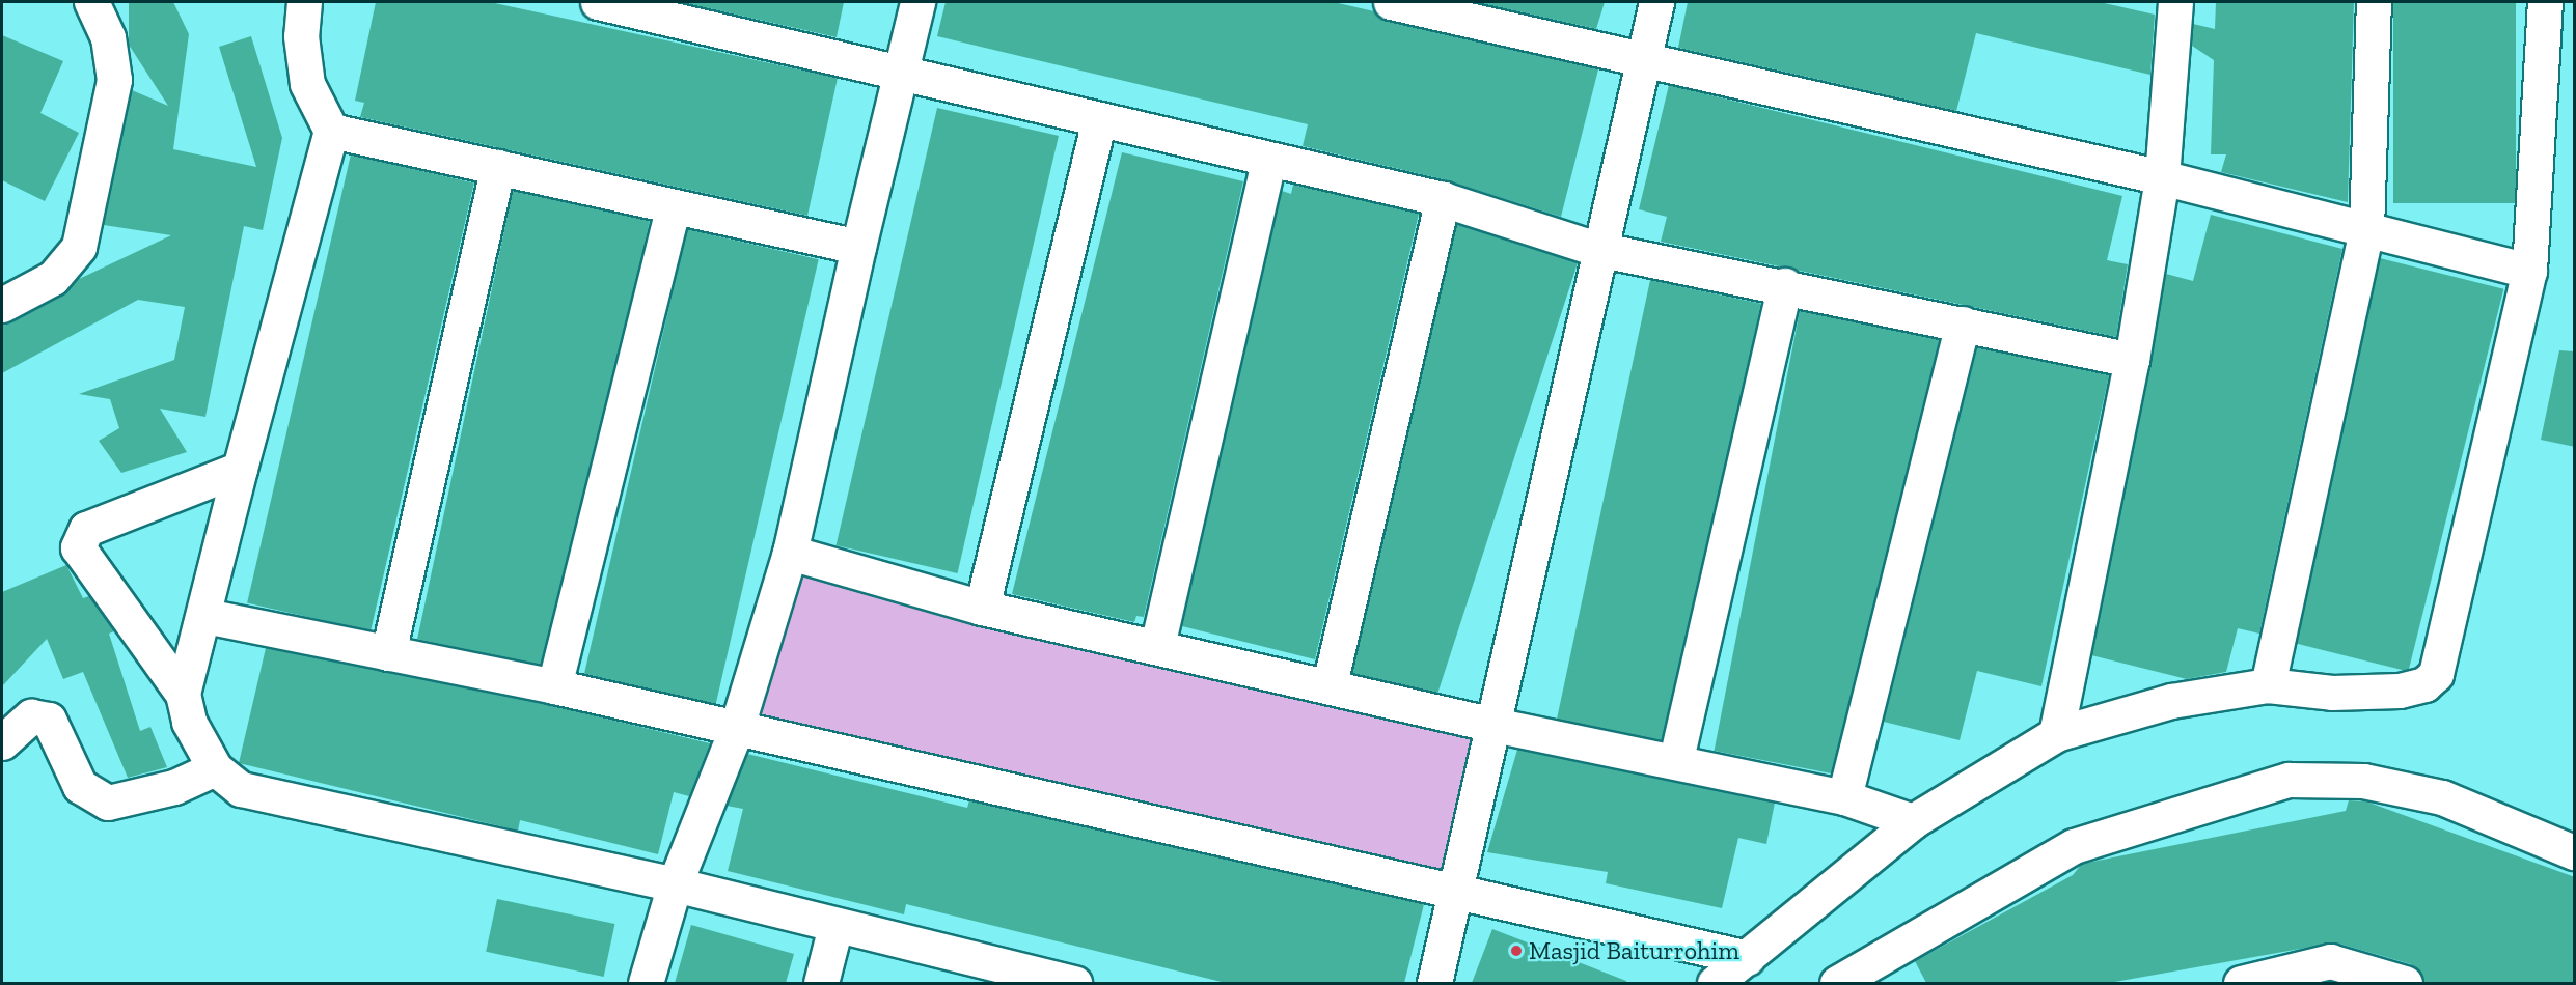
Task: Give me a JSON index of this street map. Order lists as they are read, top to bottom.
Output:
{
  "places": ["Masjid Baiturrohim"]
}
